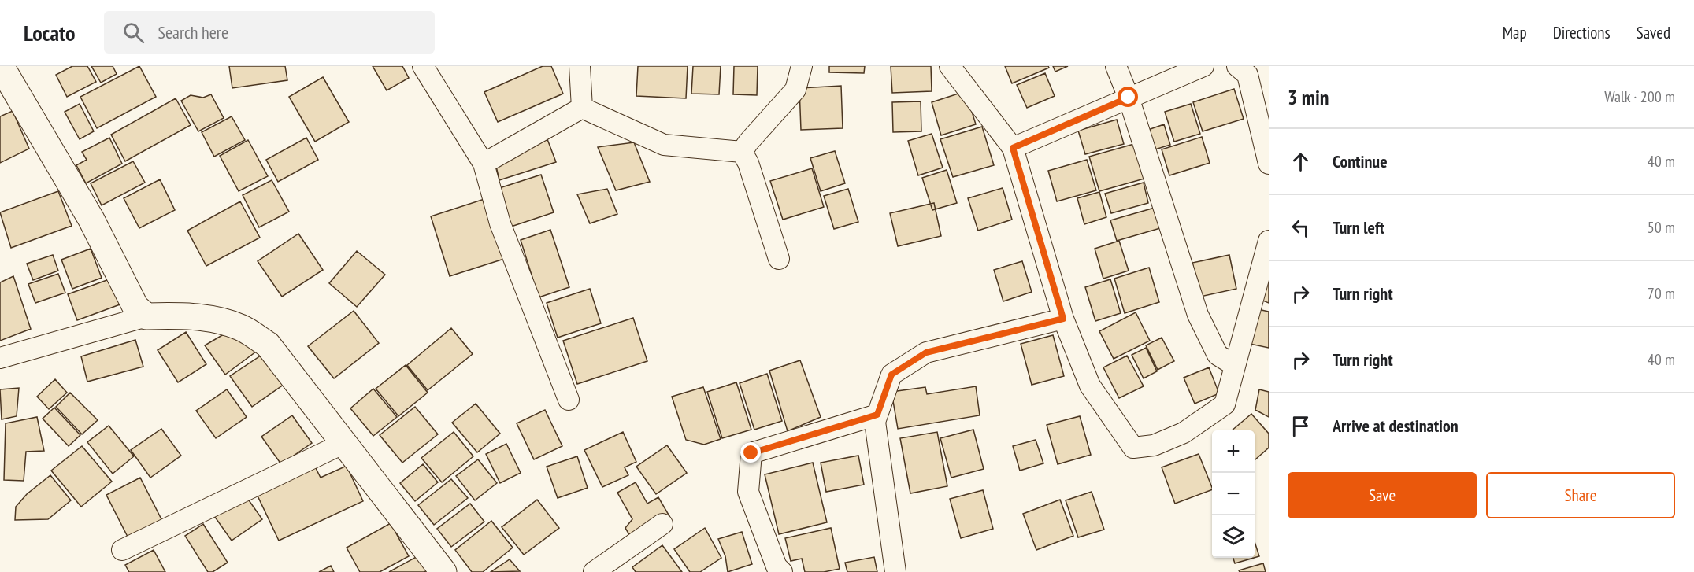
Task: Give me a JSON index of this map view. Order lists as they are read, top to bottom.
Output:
{
  "page": {
    "header": "Locato",
    "search": "Search here",
    "nav": ["Map", "Directions", "Saved"],
    "heading": ["3 min", "Walk · 200 m"],
    "list": [
      ["Continue", "40 m"],
      ["Turn left", "50 m"],
      ["Turn right", "70 m"],
      ["Turn right", "40 m"],
      "Arrive at destination"
    ],
    "map_buttons": ["+", "−"],
    "buttons": ["Save", "Share"]
  }
}
